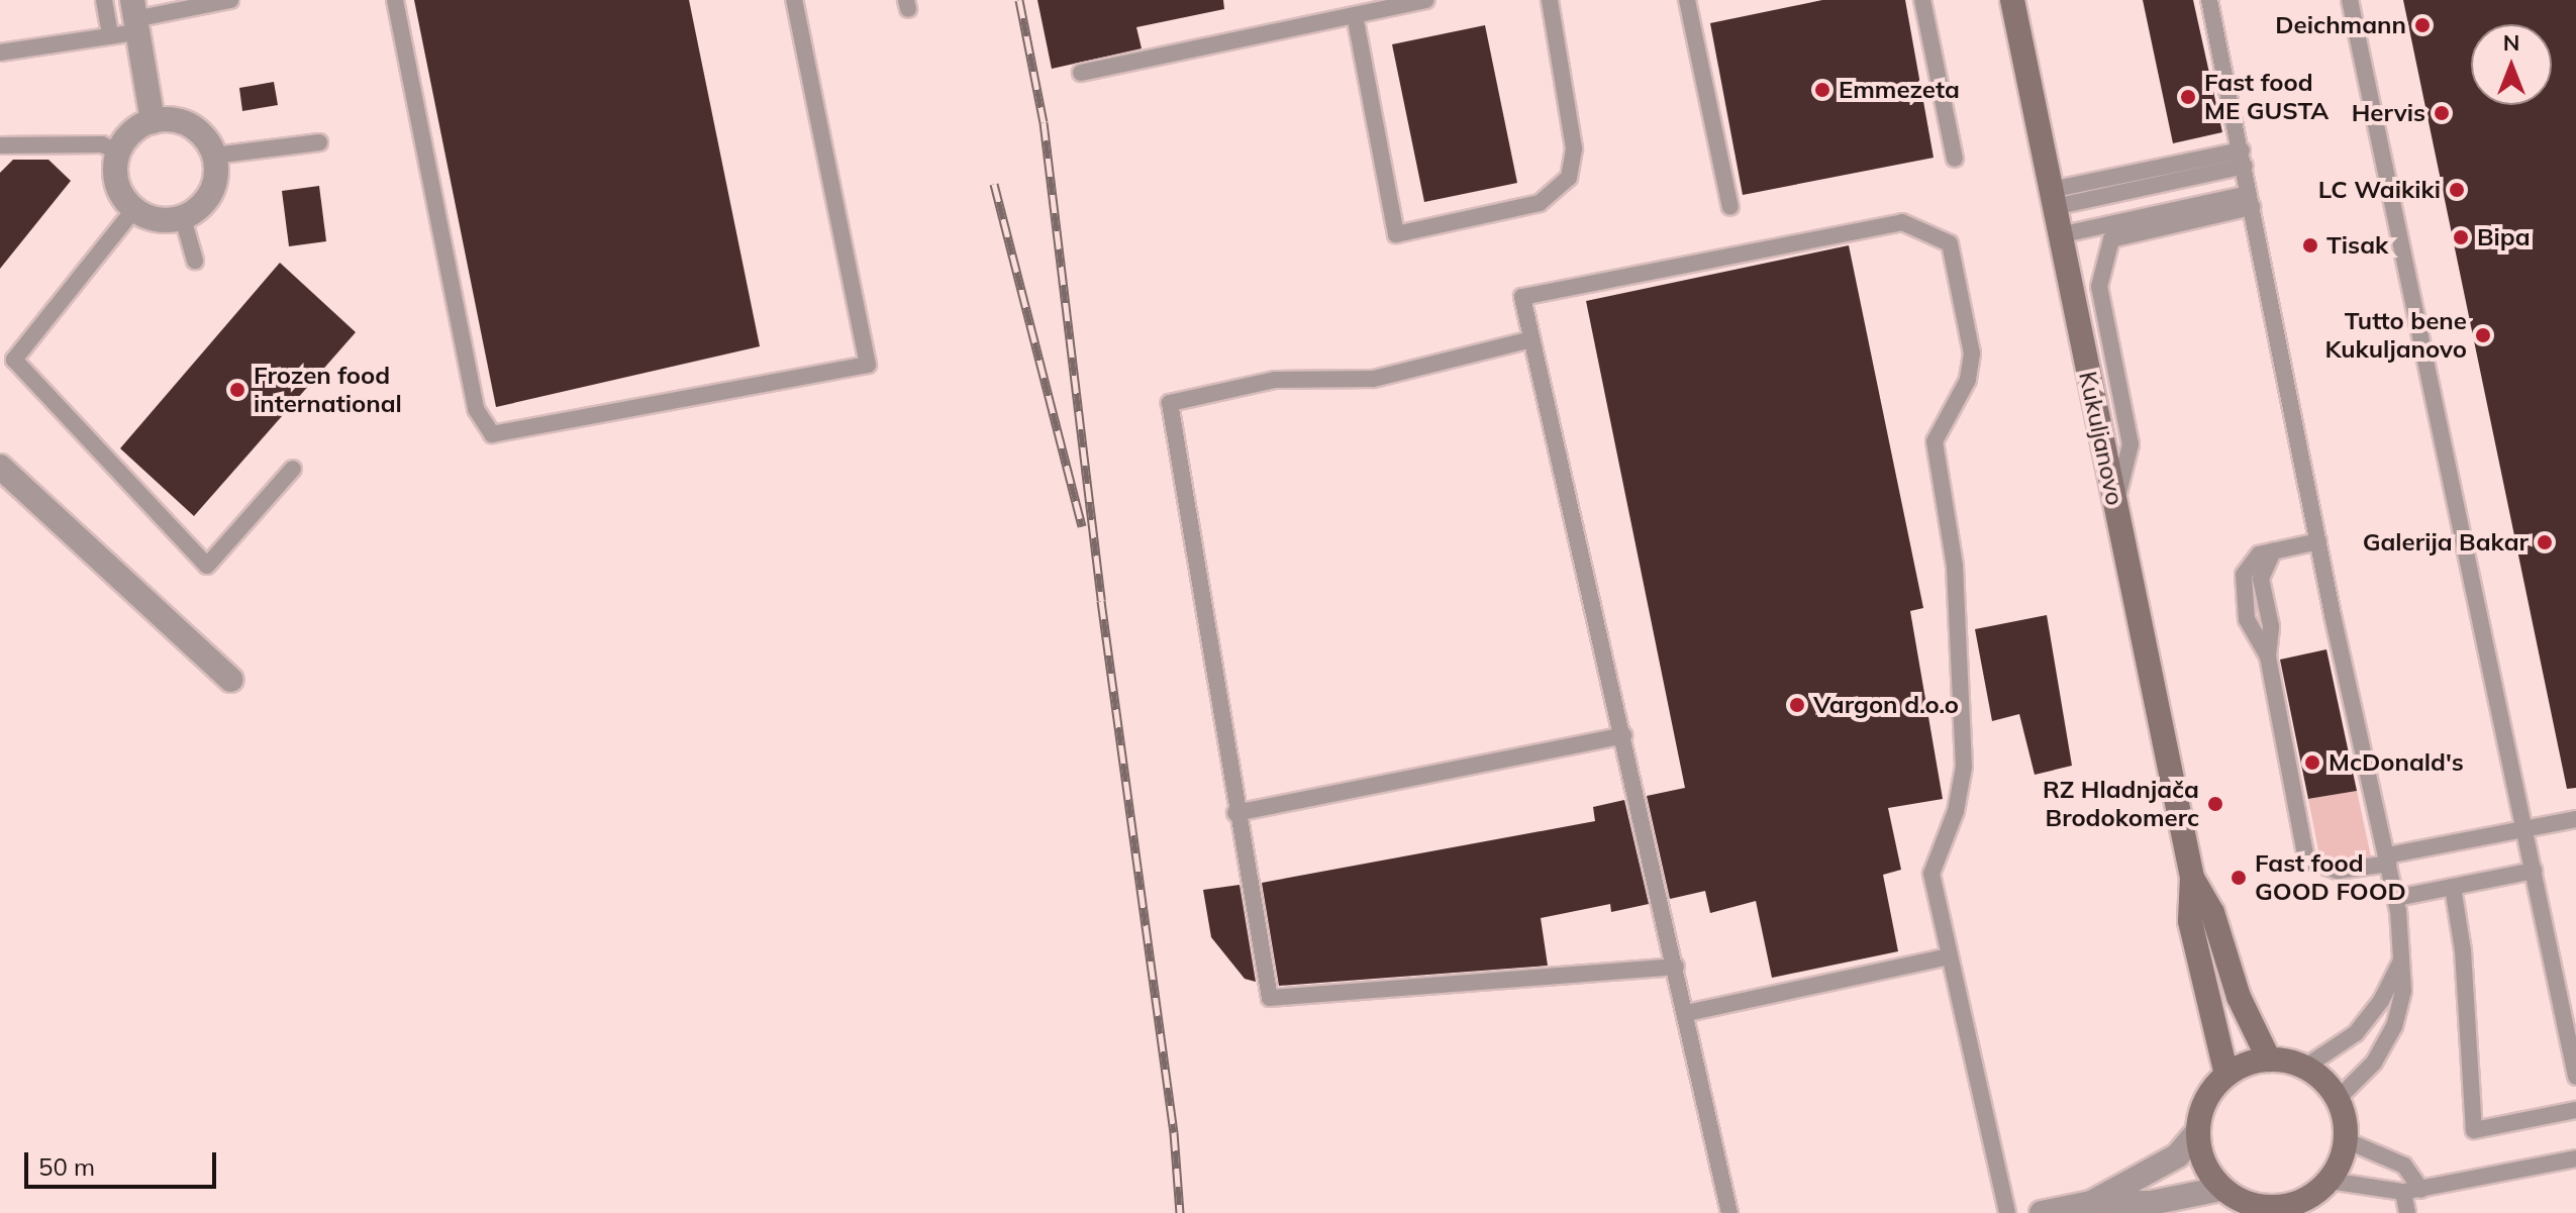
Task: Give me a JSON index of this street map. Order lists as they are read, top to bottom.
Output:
{
  "streets": {
    "main road": ["Kukuljanovo"]
  },
  "places": [
    "Deichmann",
    "Emmezeta",
    "Fast food ME GUSTA",
    "Hervis",
    "LC Waikiki",
    "Bipa",
    "Tisak",
    "Tutto bene Kukuljanovo",
    "Frozen food international",
    "Galerija Bakar",
    "Vargon d.o.o",
    "McDonald's",
    "RZ Hladnjača Brodokomerc",
    "Fast food GOOD FOOD"
  ],
  "scale_bar": "50 m",
  "north": "top"
}
